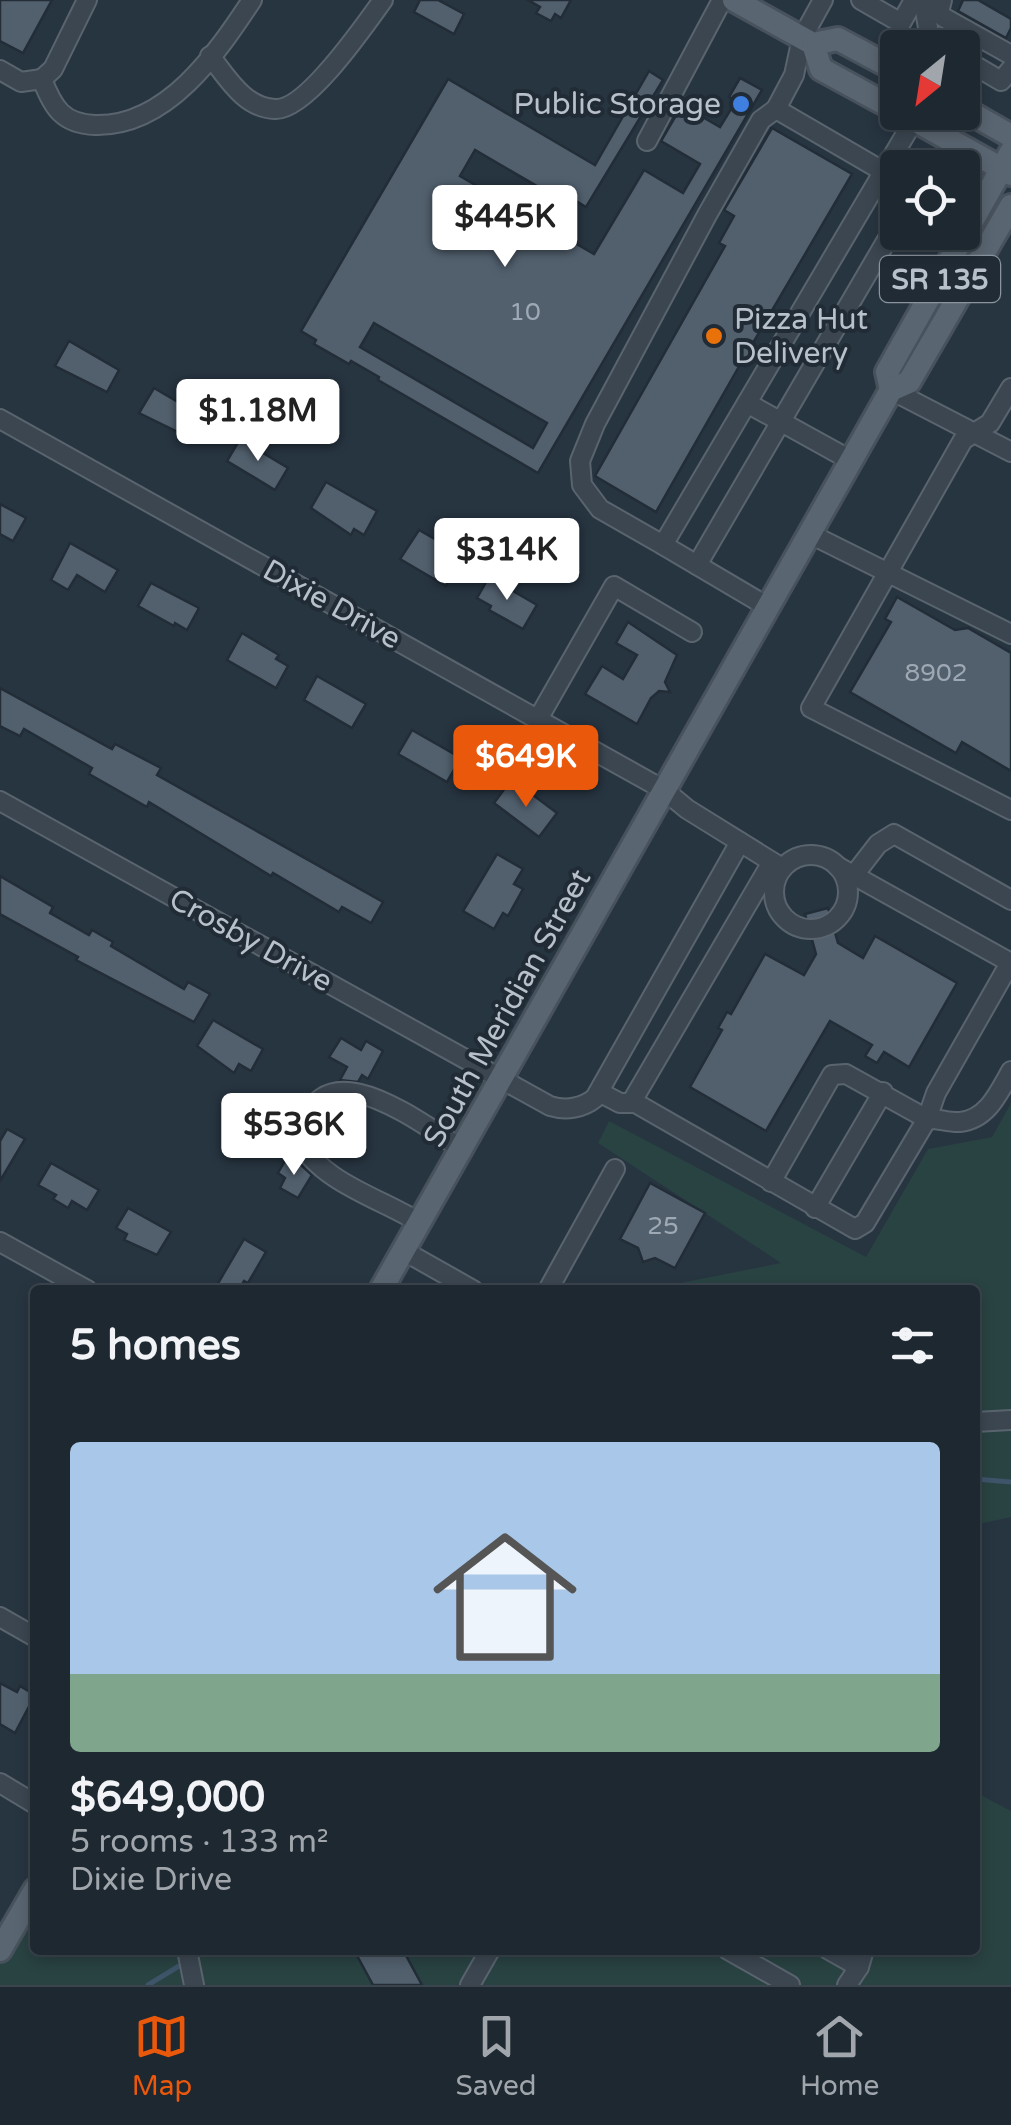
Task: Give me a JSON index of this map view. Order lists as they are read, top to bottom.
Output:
{
  "streets": {
    "main road": ["SR 135", "South Meridian Street"],
    "street": ["Dixie Drive", "Crosby Drive"]
  },
  "crossings": [
    ["Dixie Drive", "South Meridian Street"],
    ["Crosby Drive", "South Meridian Street"]
  ],
  "places": ["Public Storage", "Pizza Hut Delivery"],
  "house_numbers": ["10", "8902", "25"],
  "north": "bottom left",
  "page": {
    "price": [
      "$445K",
      "$1.18M",
      "$314K",
      "$649K",
      "$536K"
    ],
    "heading": "5 homes",
    "list": [
      {
        "name": "$649,000",
        "note": "5 rooms · 133 m² · Dixie Drive"
      }
    ],
    "tabs": ["Map", "Saved", "Home"]
  }
}
